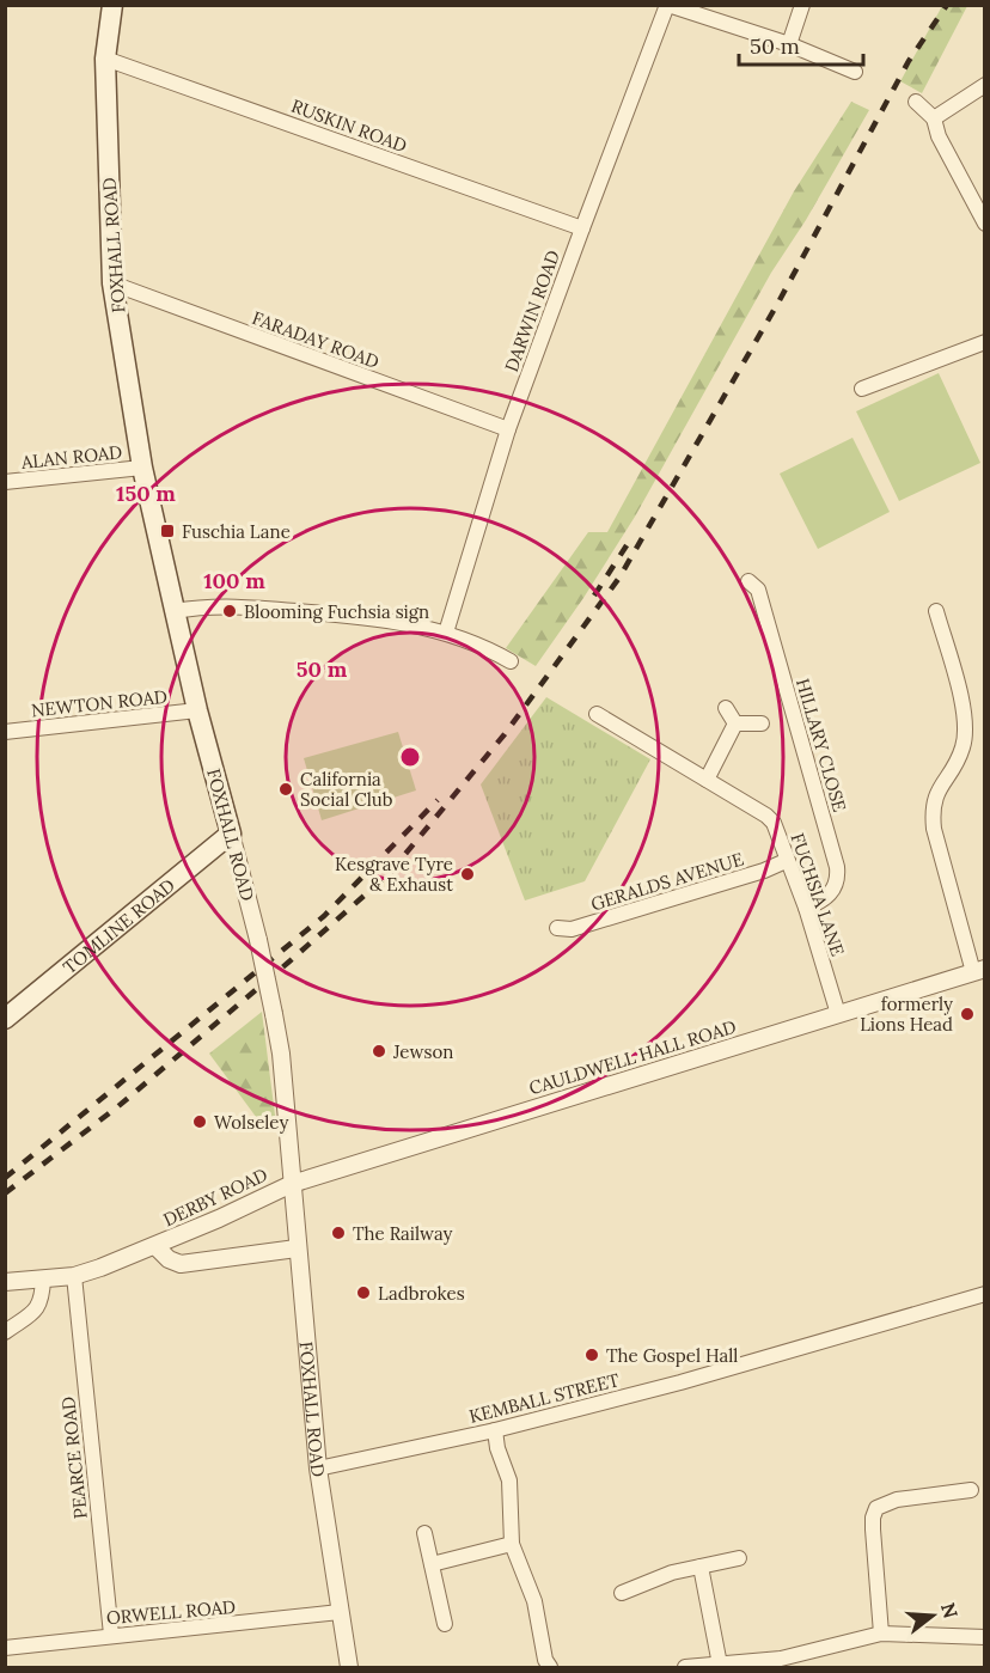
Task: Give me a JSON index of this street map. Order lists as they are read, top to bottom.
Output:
{
  "streets": {
    "main road": ["FOXHALL ROAD", "TOMLINE ROAD"],
    "street": [
      "RUSKIN ROAD",
      "DARWIN ROAD",
      "FARADAY ROAD",
      "ALAN ROAD",
      "NEWTON ROAD",
      "HILLARY CLOSE",
      "GERALDS AVENUE",
      "FUCHSIA LANE",
      "CAULDWELL HALL ROAD",
      "DERBY ROAD",
      "KEMBALL STREET",
      "PEARCE ROAD",
      "ORWELL ROAD"
    ]
  },
  "crossings": [
    ["RUSKIN ROAD", "FOXHALL ROAD"],
    ["RUSKIN ROAD", "DARWIN ROAD"],
    ["FOXHALL ROAD", "FARADAY ROAD"],
    ["FOXHALL ROAD", "ALAN ROAD"],
    ["FOXHALL ROAD", "NEWTON ROAD"],
    ["FOXHALL ROAD", "TOMLINE ROAD"],
    ["FOXHALL ROAD", "CAULDWELL HALL ROAD"],
    ["FOXHALL ROAD", "DERBY ROAD"],
    ["FOXHALL ROAD", "KEMBALL STREET"],
    ["FOXHALL ROAD", "ORWELL ROAD"],
    ["DARWIN ROAD", "FARADAY ROAD"],
    ["HILLARY CLOSE", "FUCHSIA LANE"],
    ["GERALDS AVENUE", "FUCHSIA LANE"],
    ["FUCHSIA LANE", "CAULDWELL HALL ROAD"],
    ["CAULDWELL HALL ROAD", "DERBY ROAD"],
    ["DERBY ROAD", "PEARCE ROAD"],
    ["PEARCE ROAD", "ORWELL ROAD"]
  ],
  "places": {
    "transit": ["Fuschia Lane"],
    "other": [
      "Blooming Fuchsia sign",
      "California Social Club",
      "Kesgrave Tyre & Exhaust",
      "formerly Lions Head",
      "Jewson",
      "Wolseley",
      "The Railway",
      "Ladbrokes",
      "The Gospel Hall"
    ]
  },
  "scale_bar": "50 m",
  "north": "right",
  "rings": ["150 m", "100 m", "50 m"]
}
